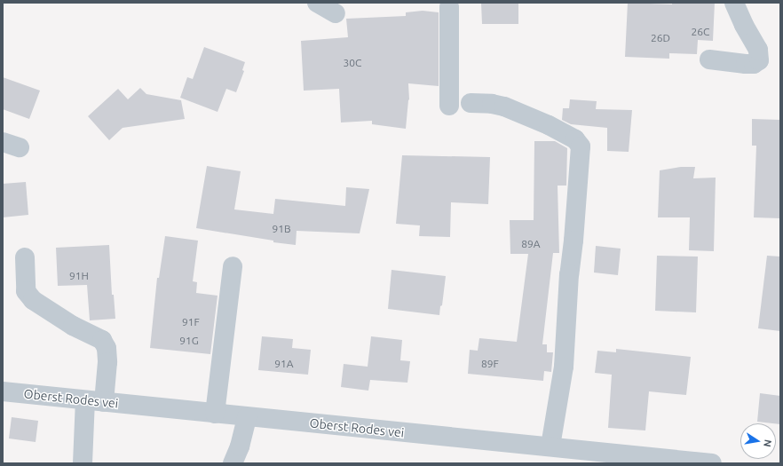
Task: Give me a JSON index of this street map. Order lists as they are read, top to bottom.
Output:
{
  "streets": {
    "street": ["Oberst Rodes vei"]
  },
  "house_numbers": [
    "26C",
    "26D",
    "30C",
    "91B",
    "89A",
    "91H",
    "91F",
    "91G",
    "91A",
    "89F"
  ],
  "north": "right"
}
